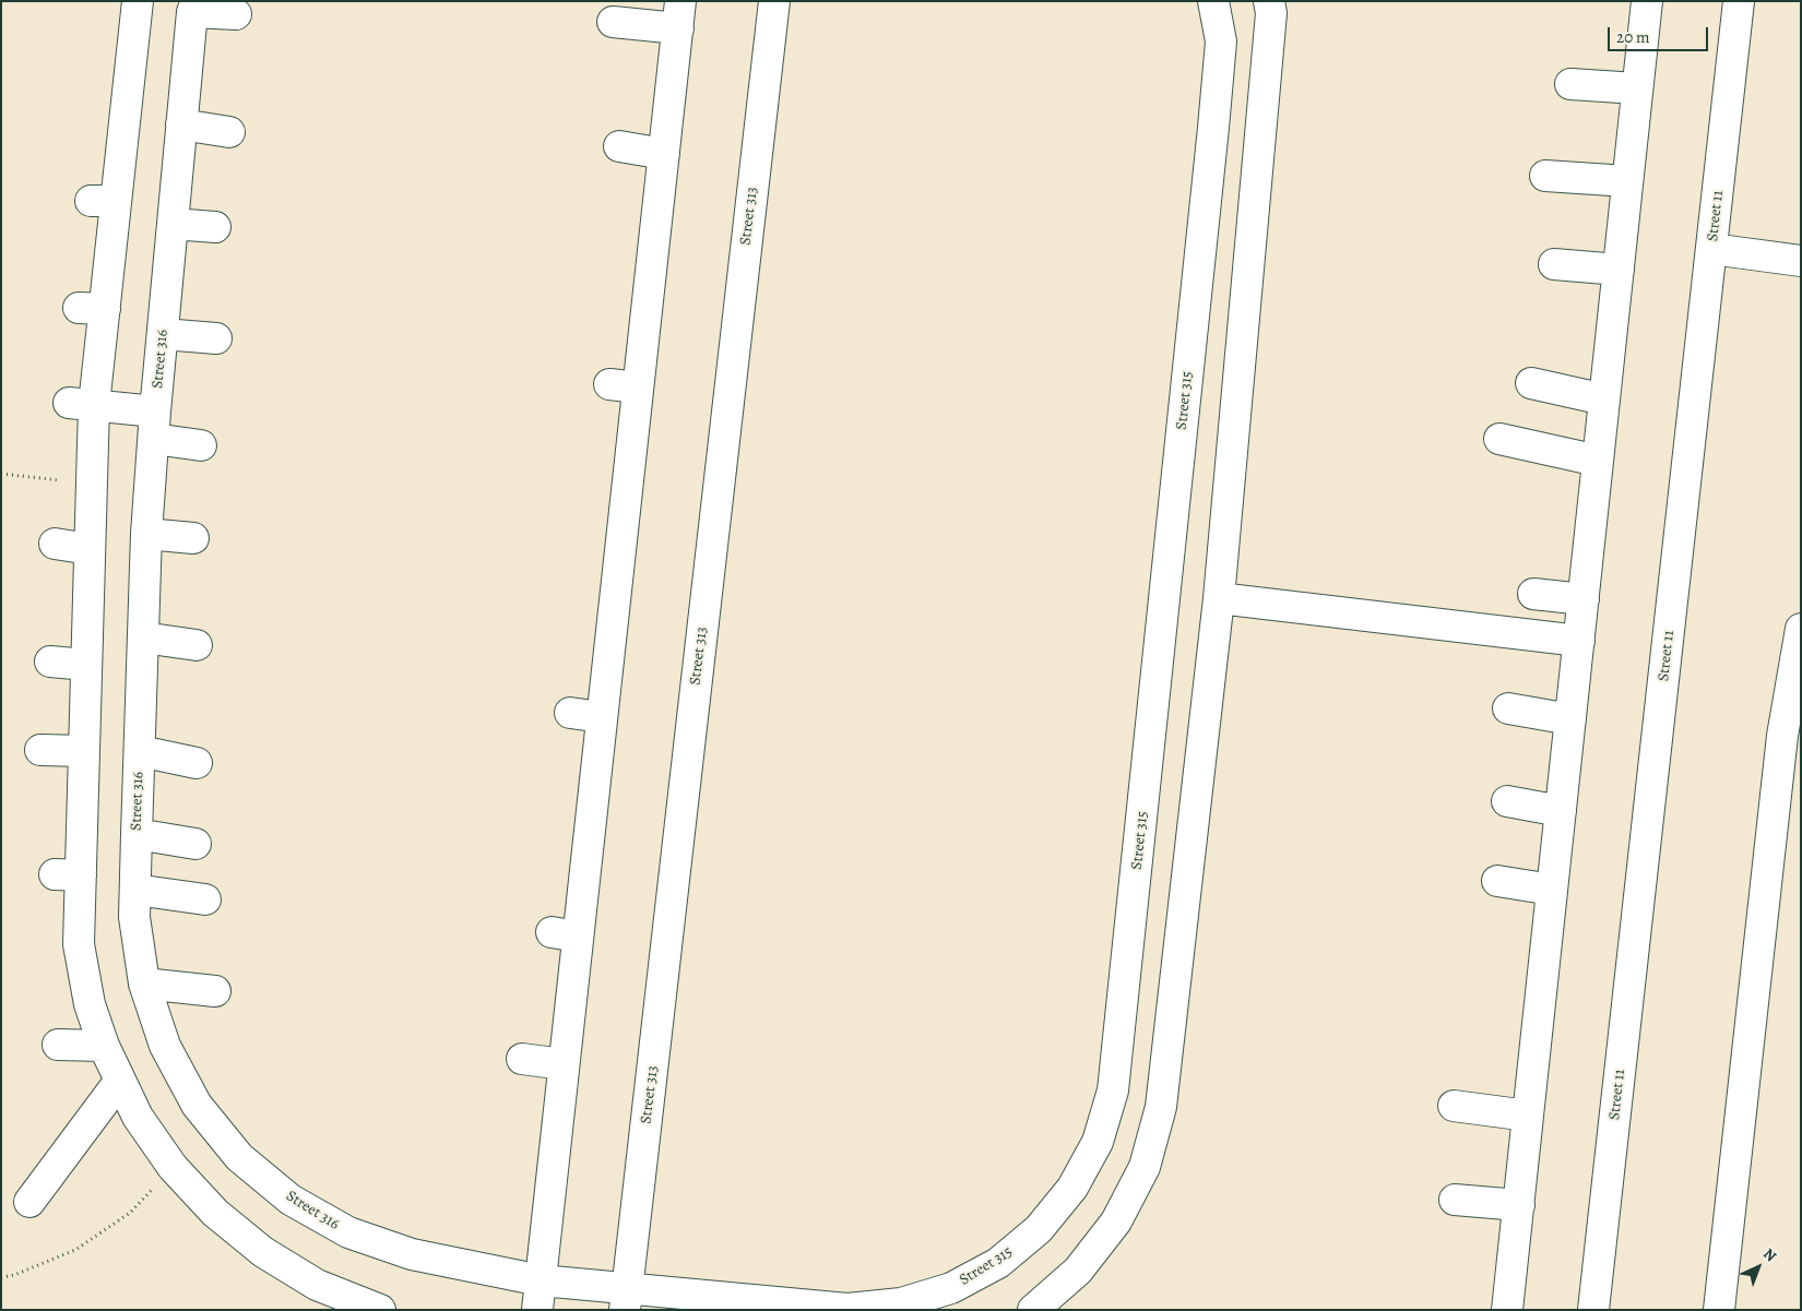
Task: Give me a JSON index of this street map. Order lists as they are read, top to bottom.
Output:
{
  "streets": {
    "street": [
      "Street 313",
      "Street 11",
      "Street 316",
      "Street 315"
    ]
  },
  "crossings": [
    ["Street 313", "Street 316"],
    ["Street 313", "Street 315"],
    ["Street 316", "Street 315"]
  ],
  "scale_bar": "20 m",
  "north": "top right"
}
